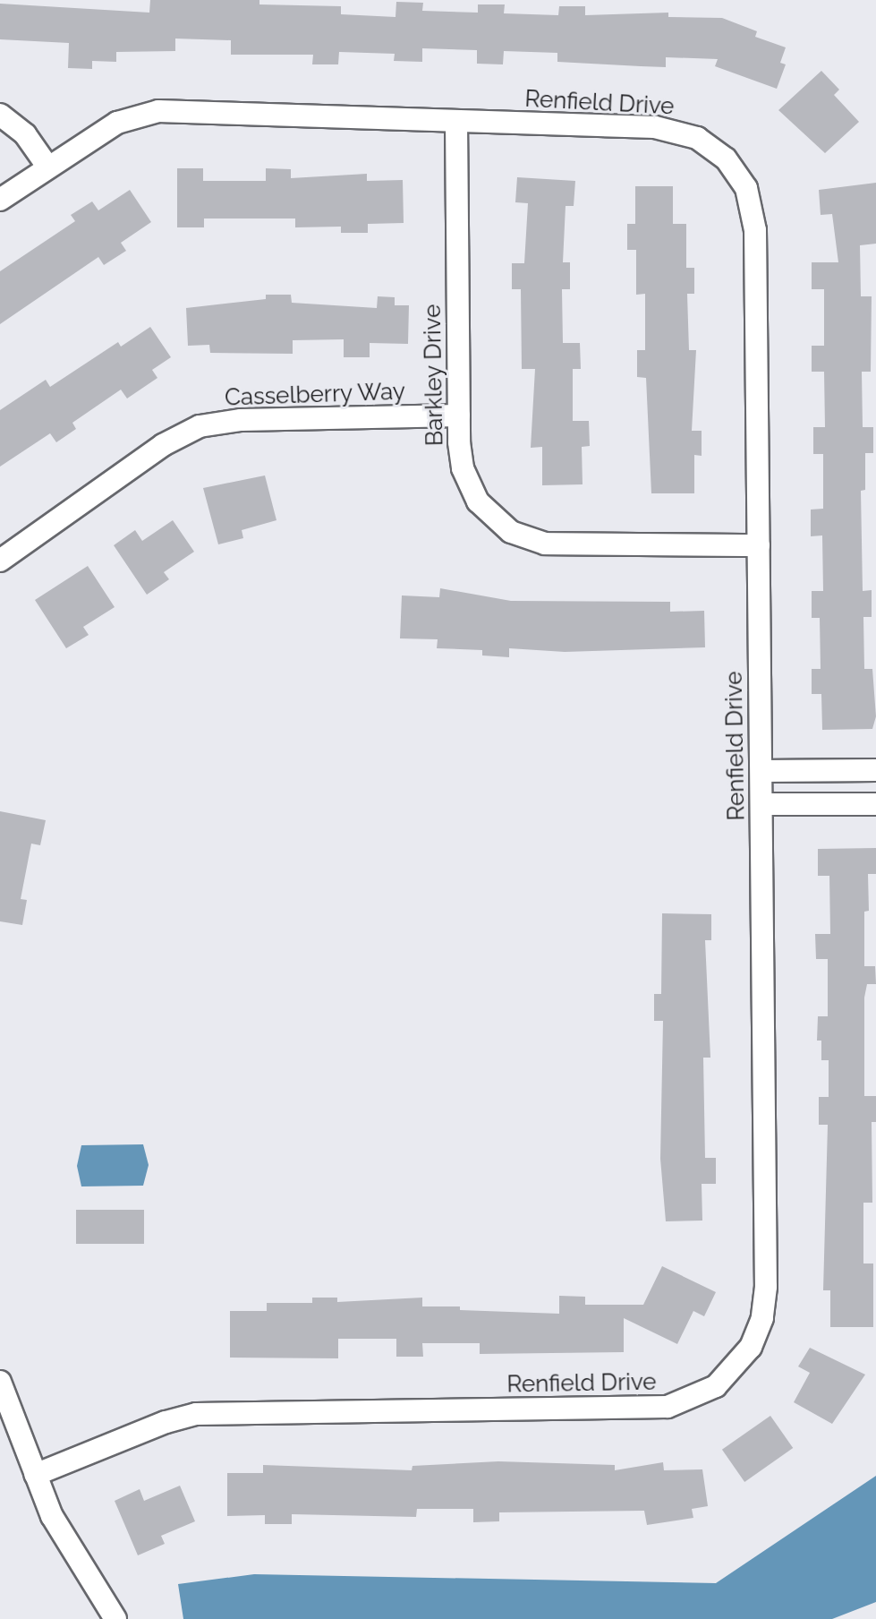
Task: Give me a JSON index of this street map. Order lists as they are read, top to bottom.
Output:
{
  "streets": {
    "street": ["Renfield Drive", "Barkley Drive", "Casselberry Way"]
  },
  "crossings": [
    ["Renfield Drive", "Barkley Drive"],
    ["Barkley Drive", "Casselberry Way"]
  ]
}
